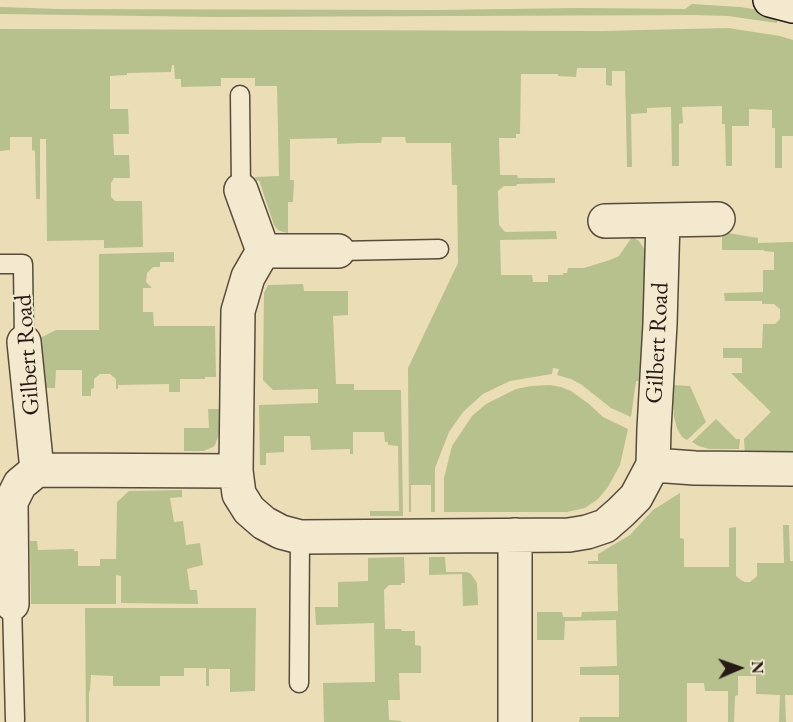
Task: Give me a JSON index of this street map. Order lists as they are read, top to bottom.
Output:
{
  "streets": {
    "street": ["Gilbert Road"]
  },
  "north": "right"
}
